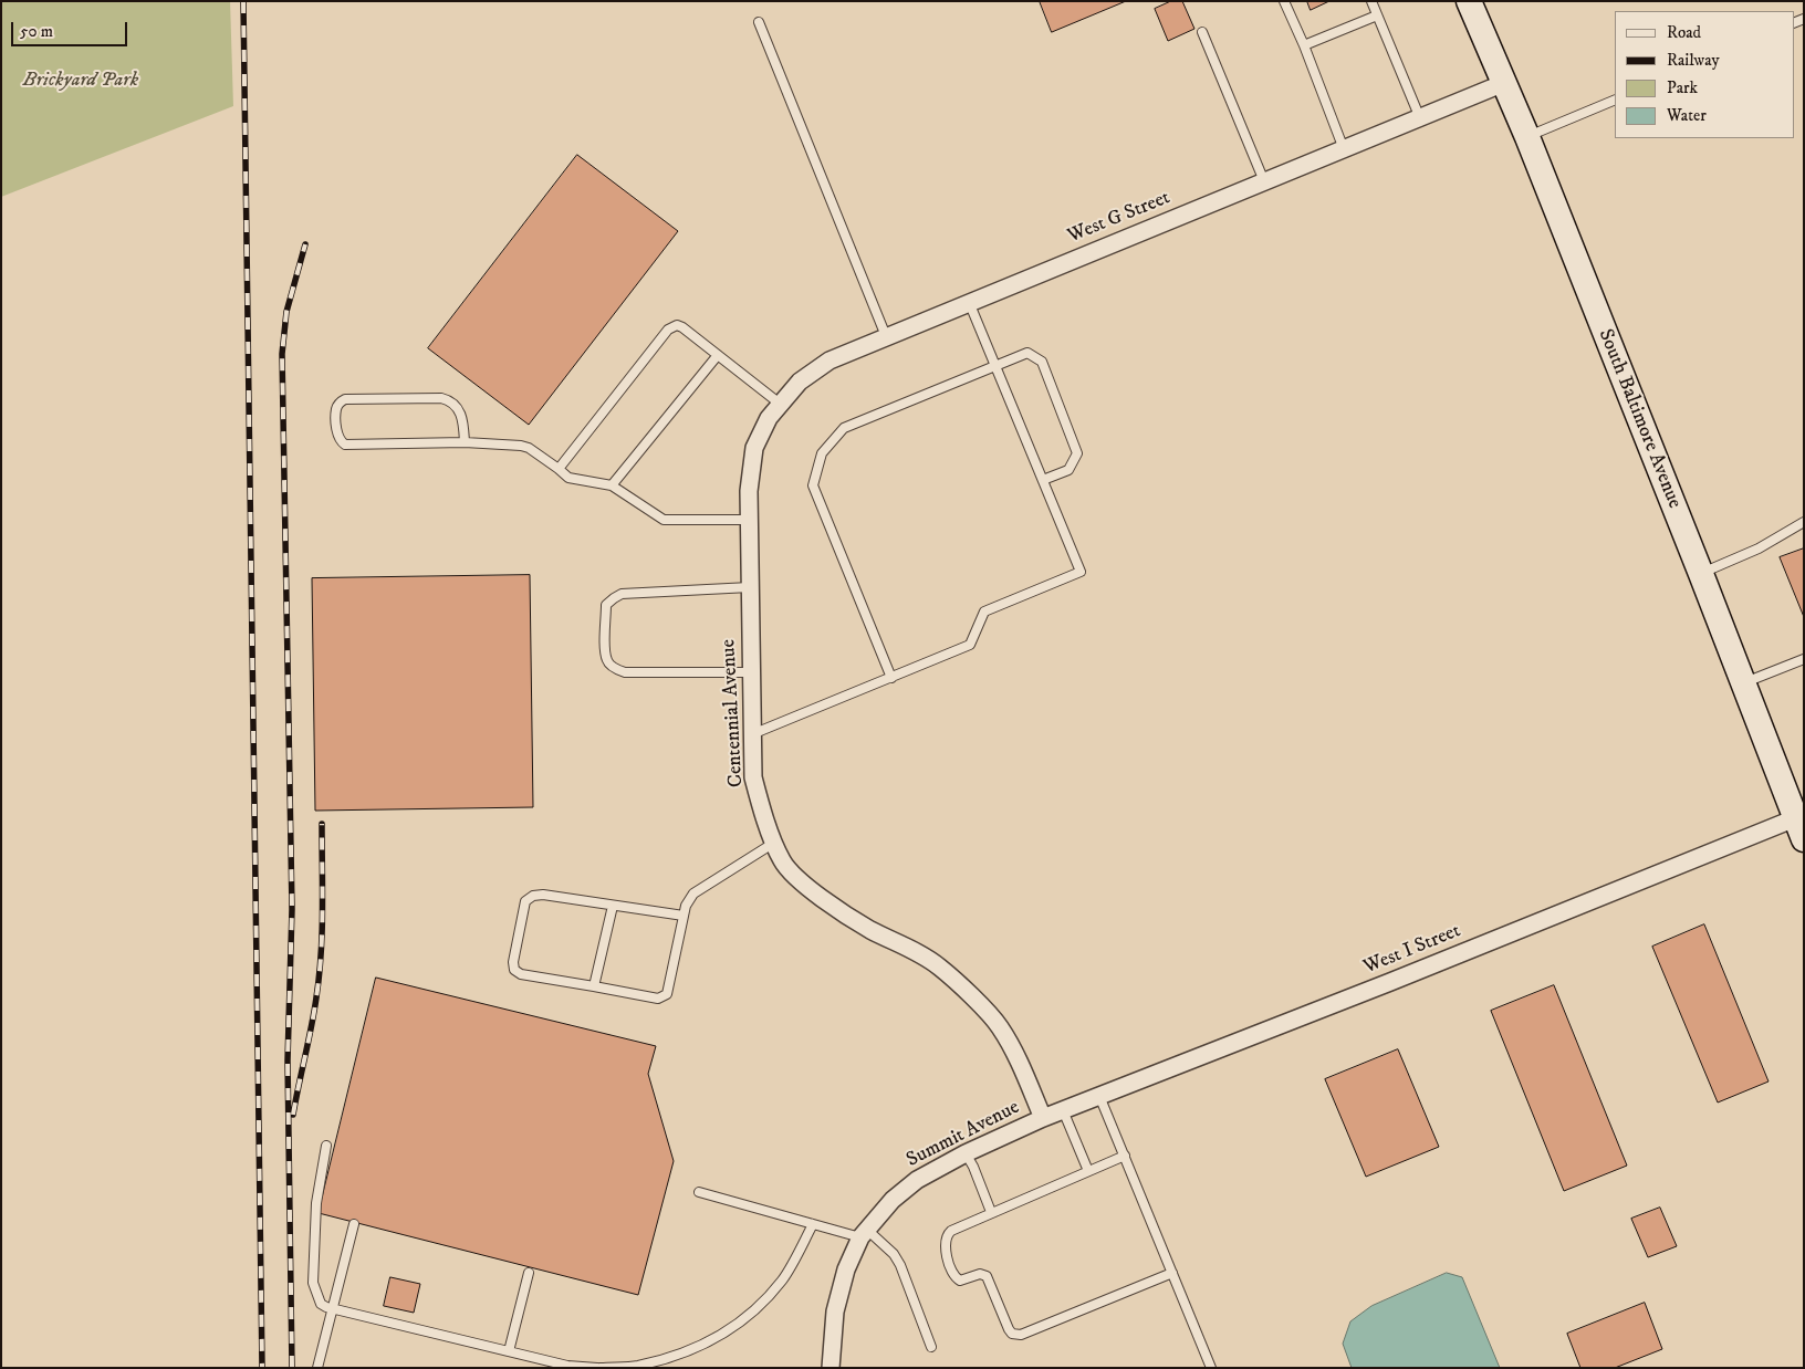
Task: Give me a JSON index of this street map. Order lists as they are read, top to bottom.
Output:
{
  "streets": {
    "street": [
      "West G Street",
      "South Baltimore Avenue",
      "Centennial Avenue",
      "West I Street",
      "Summit Avenue"
    ]
  },
  "crossings": [
    ["West G Street", "South Baltimore Avenue"],
    ["West G Street", "Centennial Avenue"],
    ["South Baltimore Avenue", "West I Street"],
    ["Centennial Avenue", "West I Street"],
    ["Centennial Avenue", "Summit Avenue"],
    ["West I Street", "Summit Avenue"]
  ],
  "parks": ["Brickyard Park"],
  "legend": [
    "Road",
    "Railway",
    "Park",
    "Water"
  ],
  "scale_bar": "50 m"
}
